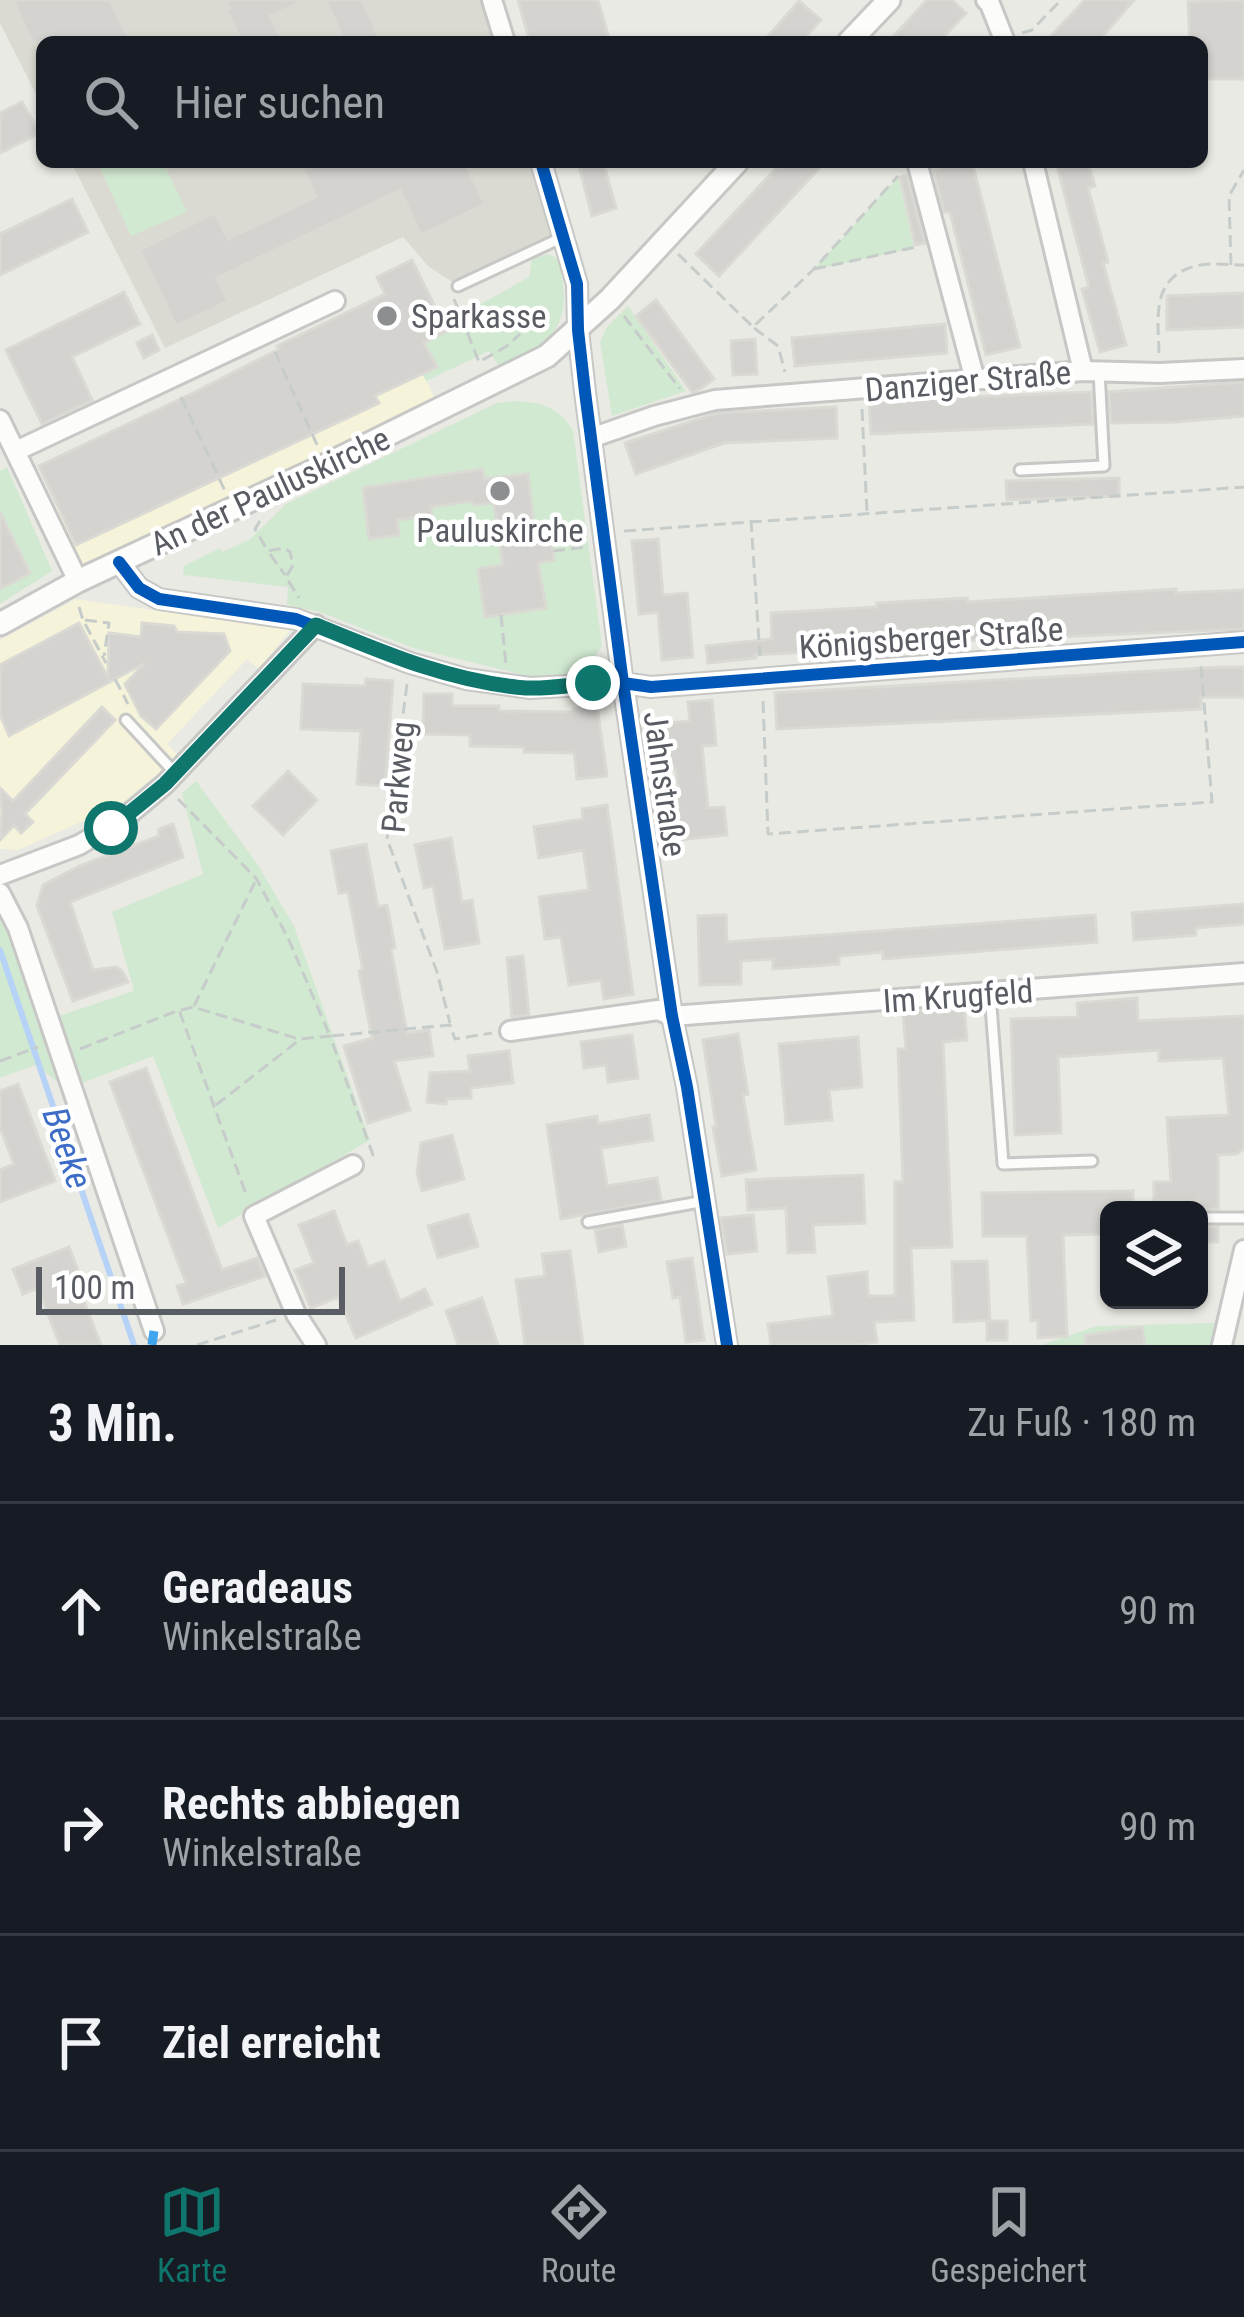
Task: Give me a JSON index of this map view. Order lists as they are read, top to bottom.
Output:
{
  "streets": {
    "street": [
      "Danziger Straße",
      "An der Pauluskirche",
      "Königsberger Straße",
      "Jahnstraße",
      "Im Krugfeld"
    ],
    "path": ["Parkweg"]
  },
  "crossings": [
    ["Danziger Straße", "Jahnstraße"],
    ["An der Pauluskirche", "Königsberger Straße"],
    ["An der Pauluskirche", "Jahnstraße"],
    ["Königsberger Straße", "Parkweg"],
    ["Königsberger Straße", "Jahnstraße"],
    ["Jahnstraße", "Im Krugfeld"]
  ],
  "water": ["Beeke"],
  "places": ["Sparkasse", "Pauluskirche"],
  "scale_bar": "100 m",
  "page": {
    "search": "Hier suchen",
    "scale": "100 m",
    "heading": ["3 Min.", "Zu Fuß · 180 m"],
    "list": [
      ["Geradeaus", "Winkelstraße", "90 m"],
      ["Rechts abbiegen", "Winkelstraße", "90 m"],
      "Ziel erreicht"
    ],
    "nav": ["Karte", "Route", "Gespeichert"]
  }
}
